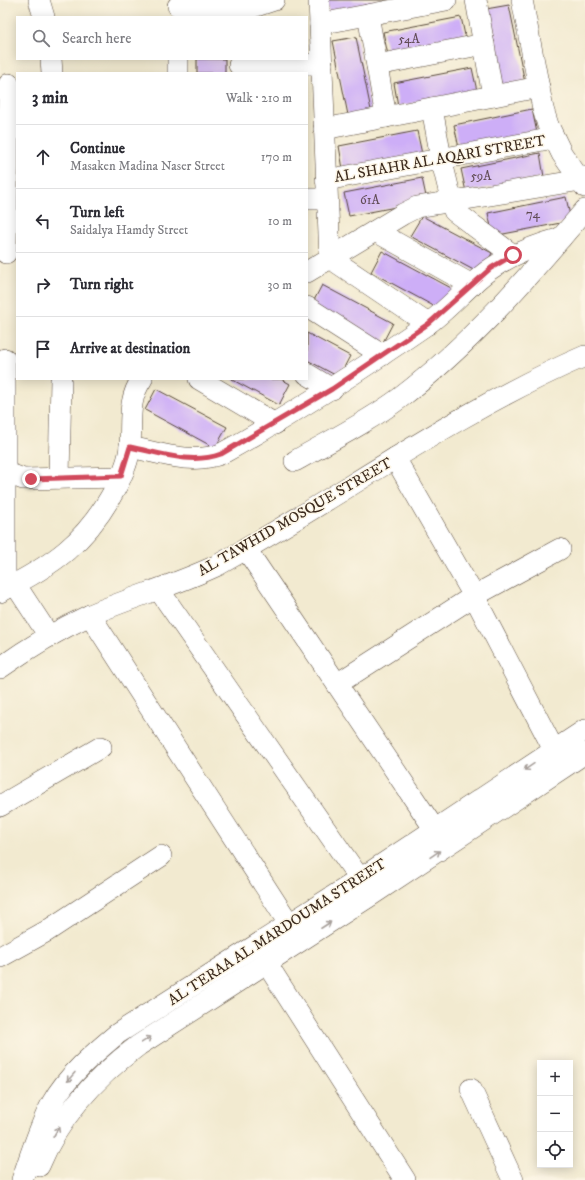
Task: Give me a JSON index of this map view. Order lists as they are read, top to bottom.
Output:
{
  "streets": {
    "street": ["AL SHAHR AL AQARI STREET", "AL TAWHID MOSQUE STREET", "AL TERAA AL MARDOUMA STREET"]
  },
  "house_numbers": [
    "54A",
    "59A",
    "61A",
    "74"
  ],
  "page": {
    "search": "Search here",
    "heading": ["3 min", "Walk · 210 m"],
    "list": [
      ["Continue", "Masaken Madina Naser Street", "170 m"],
      ["Turn left", "Saidalya Hamdy Street", "10 m"],
      ["Turn right", "30 m"],
      "Arrive at destination"
    ],
    "map_buttons": ["+", "−"]
  }
}
